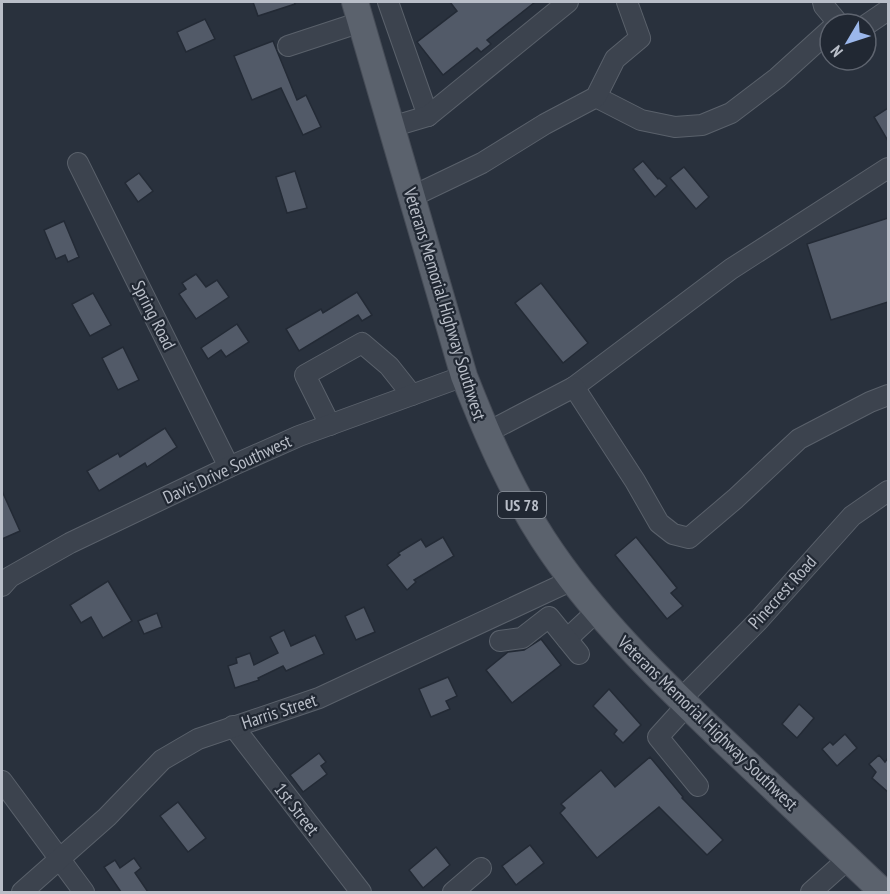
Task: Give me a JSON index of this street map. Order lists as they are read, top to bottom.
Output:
{
  "streets": {
    "main road": ["Veterans Memorial Highway Southwest", "US 78"],
    "street": [
      "Spring Road",
      "Davis Drive Southwest",
      "Pinecrest Road",
      "Harris Street",
      "1st Street"
    ]
  },
  "crossings": [
    ["Veterans Memorial Highway Southwest", "Davis Drive Southwest"],
    ["Veterans Memorial Highway Southwest", "Pinecrest Road"],
    ["Veterans Memorial Highway Southwest", "Harris Street"],
    ["Spring Road", "Davis Drive Southwest"],
    ["Harris Street", "1st Street"]
  ],
  "north": "bottom left"
}
